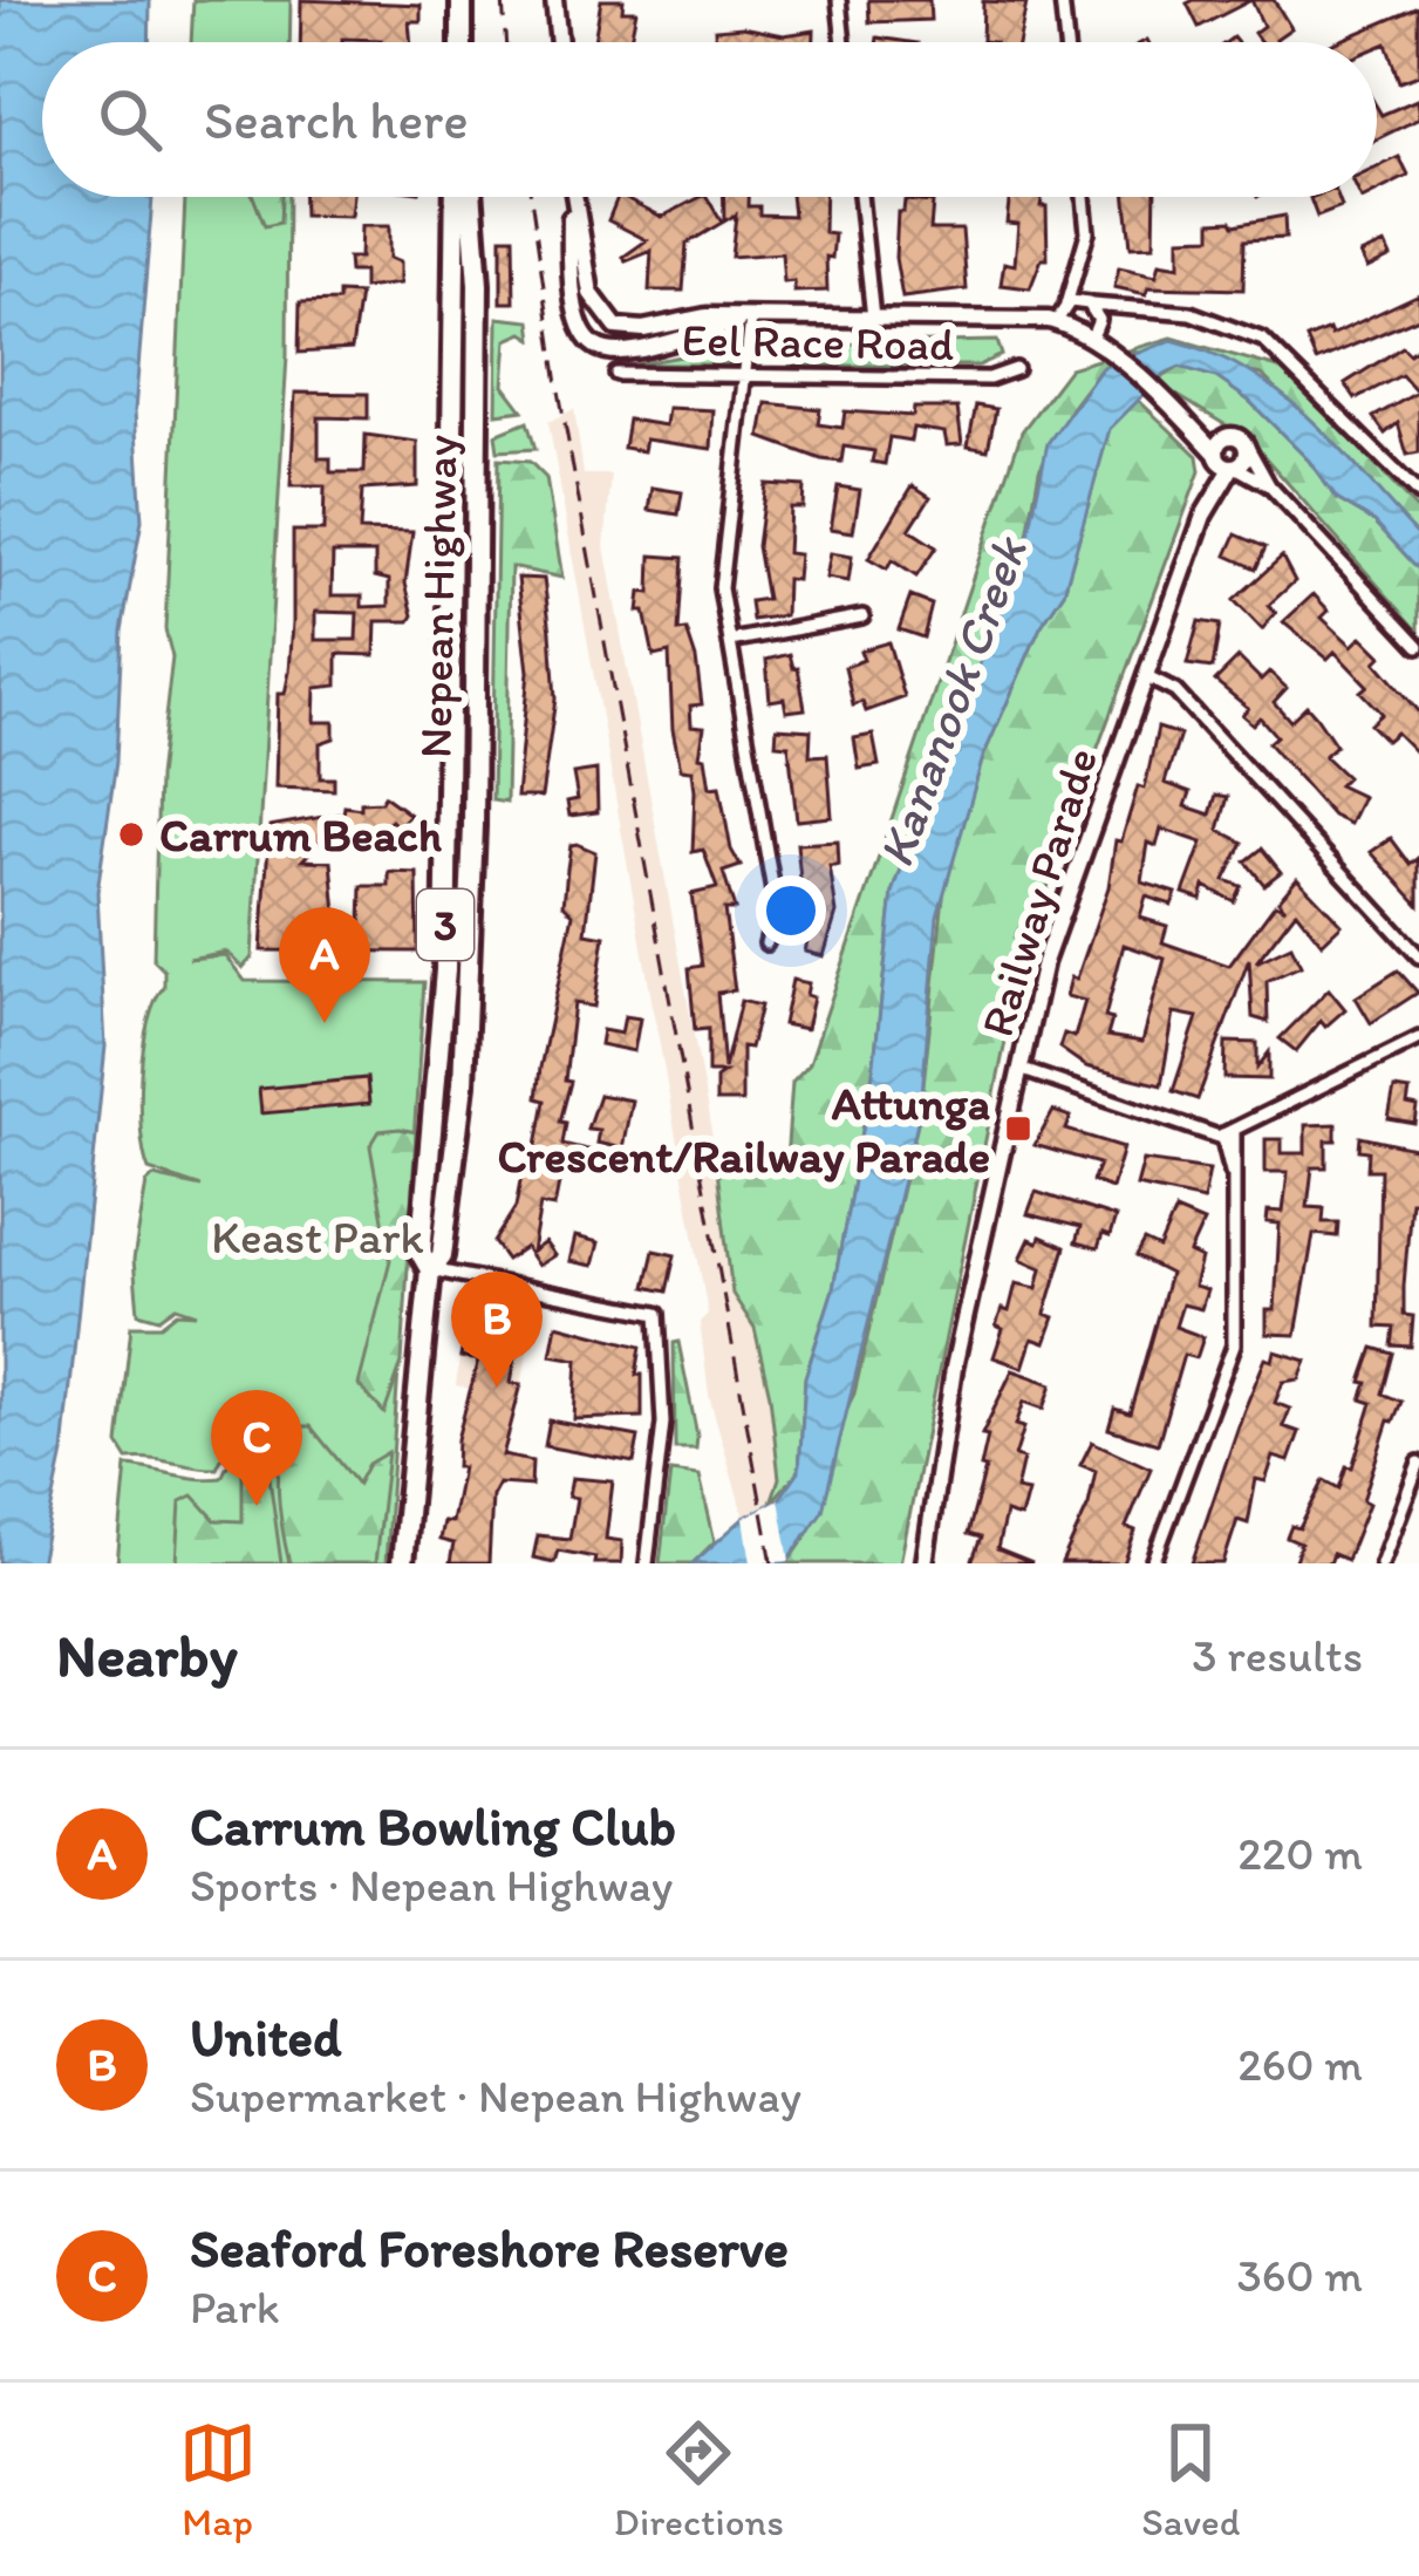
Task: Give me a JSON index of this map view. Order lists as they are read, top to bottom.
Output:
{
  "streets": {
    "highway": ["Nepean Highway", "3"],
    "street": ["Eel Race Road", "Railway Parade"]
  },
  "crossings": [
    ["Eel Race Road", "Railway Parade"]
  ],
  "water": ["Kananook Creek"],
  "parks": ["Keast Park"],
  "places": {
    "other": ["Carrum Beach"],
    "transit": ["Attunga Crescent/Railway Parade"]
  },
  "page": {
    "search": "Search here",
    "pins": ["A", "B", "C"],
    "heading": ["Nearby", "3 results"],
    "list": [
      {
        "mark": "A",
        "name": "Carrum Bowling Club",
        "note": "Sports · Nepean Highway",
        "value": "220 m"
      },
      {
        "mark": "B",
        "name": "United",
        "note": "Supermarket · Nepean Highway",
        "value": "260 m"
      },
      {
        "mark": "C",
        "name": "Seaford Foreshore Reserve",
        "note": "Park",
        "value": "360 m"
      }
    ],
    "nav": ["Map", "Directions", "Saved"]
  }
}
